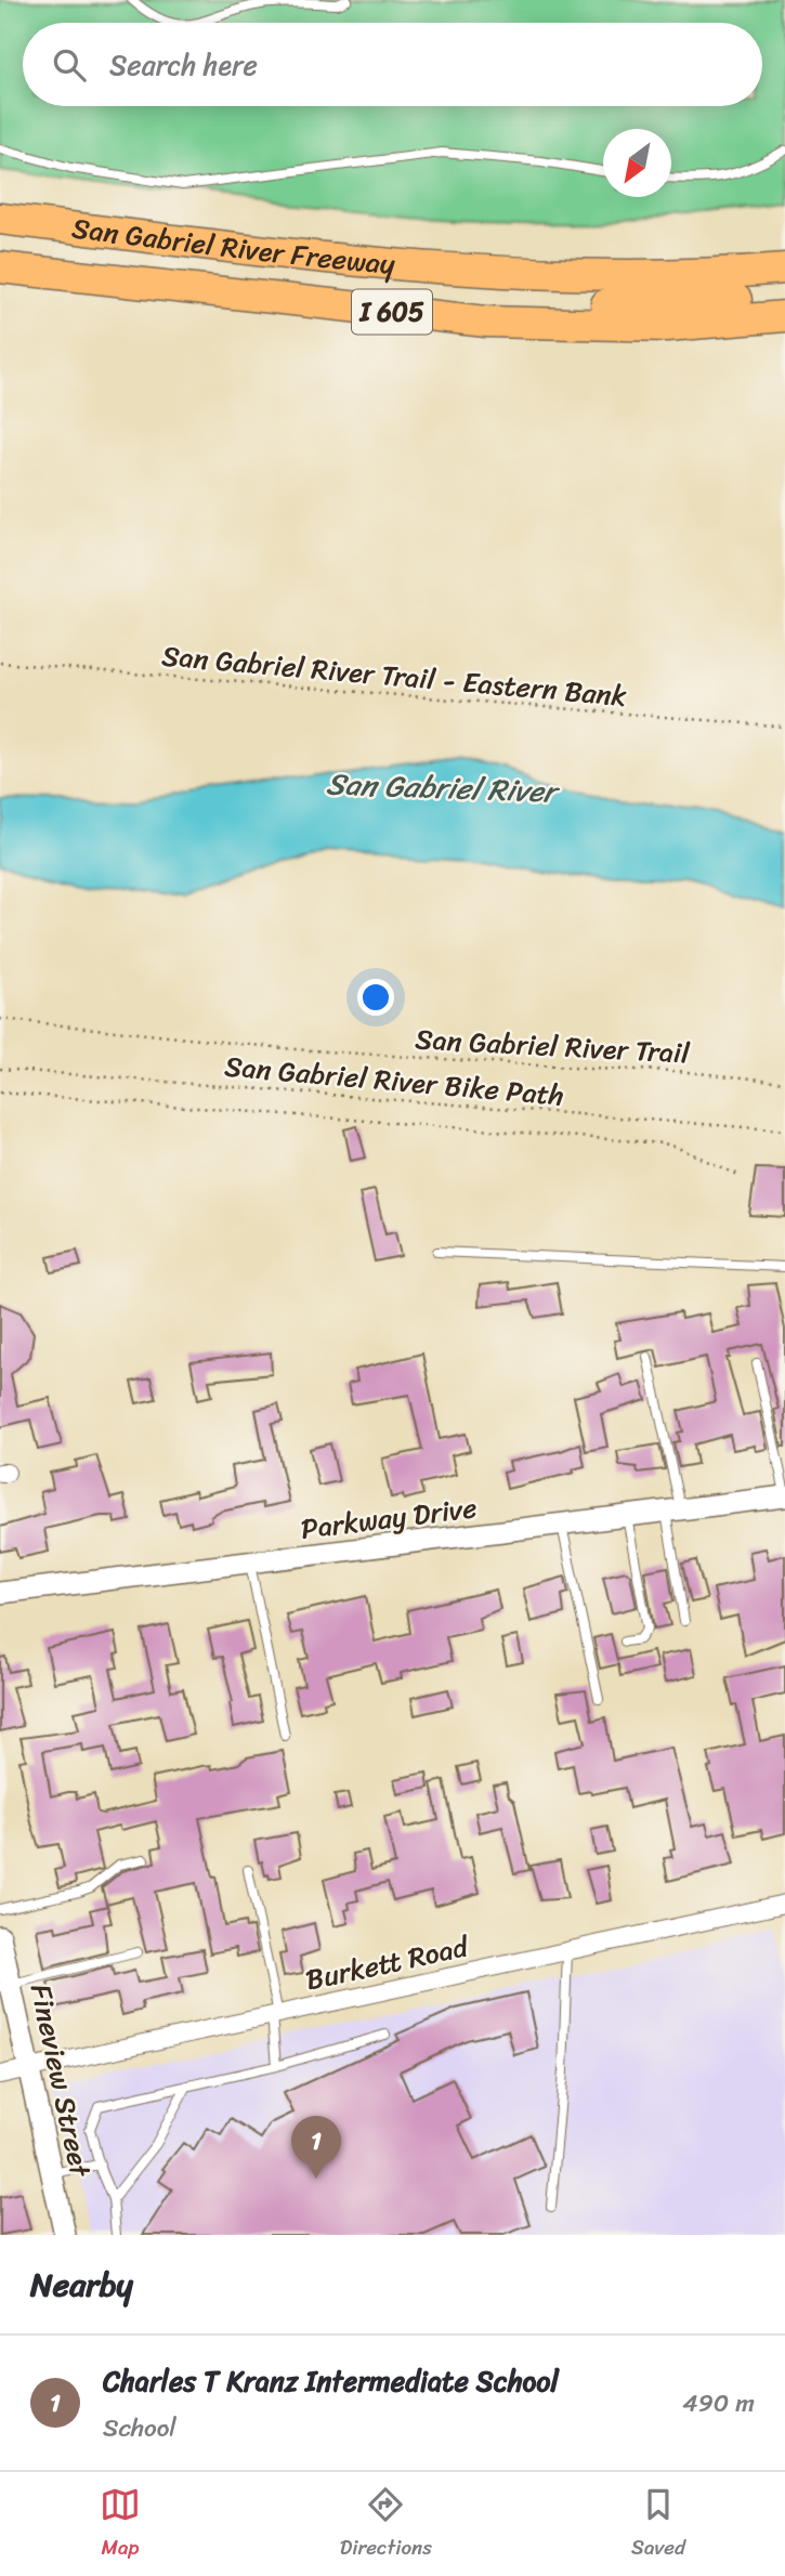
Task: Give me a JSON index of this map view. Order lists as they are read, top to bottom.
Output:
{
  "streets": {
    "highway": ["San Gabriel River Freeway", "I 605"],
    "street": ["Parkway Drive", "Burkett Road", "Fineview Street"],
    "path": ["San Gabriel River Trail - Eastern Bank", "San Gabriel River Trail", "San Gabriel River Bike Path"]
  },
  "crossings": [
    ["Burkett Road", "Fineview Street"]
  ],
  "water": ["San Gabriel River"],
  "north": "bottom left",
  "page": {
    "search": "Search here",
    "pins": "1",
    "heading": "Nearby",
    "list": [
      {
        "mark": "1",
        "name": "Charles T Kranz Intermediate School",
        "note": "School",
        "value": "490 m"
      }
    ],
    "nav": ["Map", "Directions", "Saved"]
  }
}
